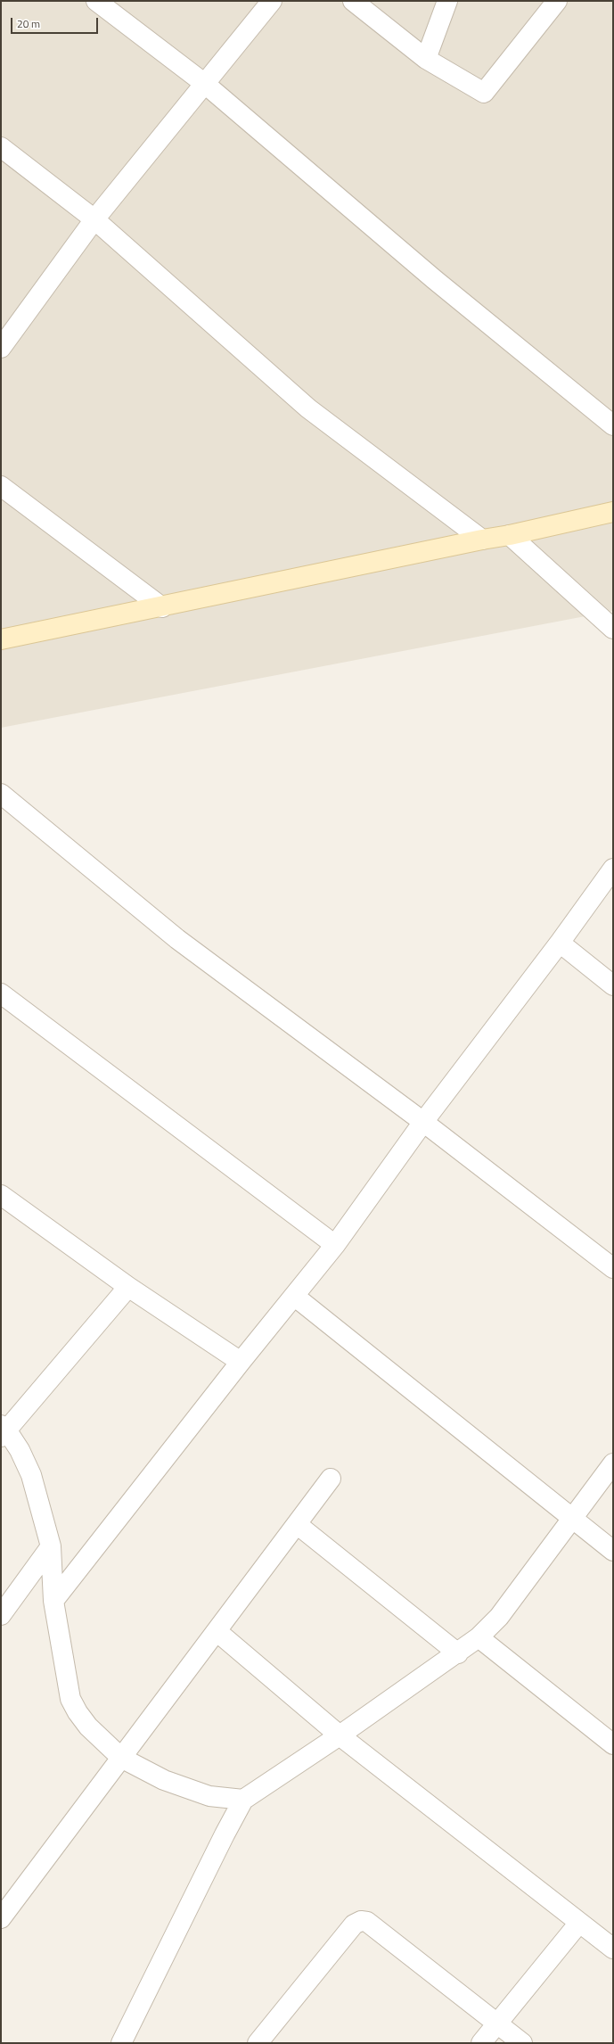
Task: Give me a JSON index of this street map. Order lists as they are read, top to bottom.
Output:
{
  "scale_bar": "20 m"
}
